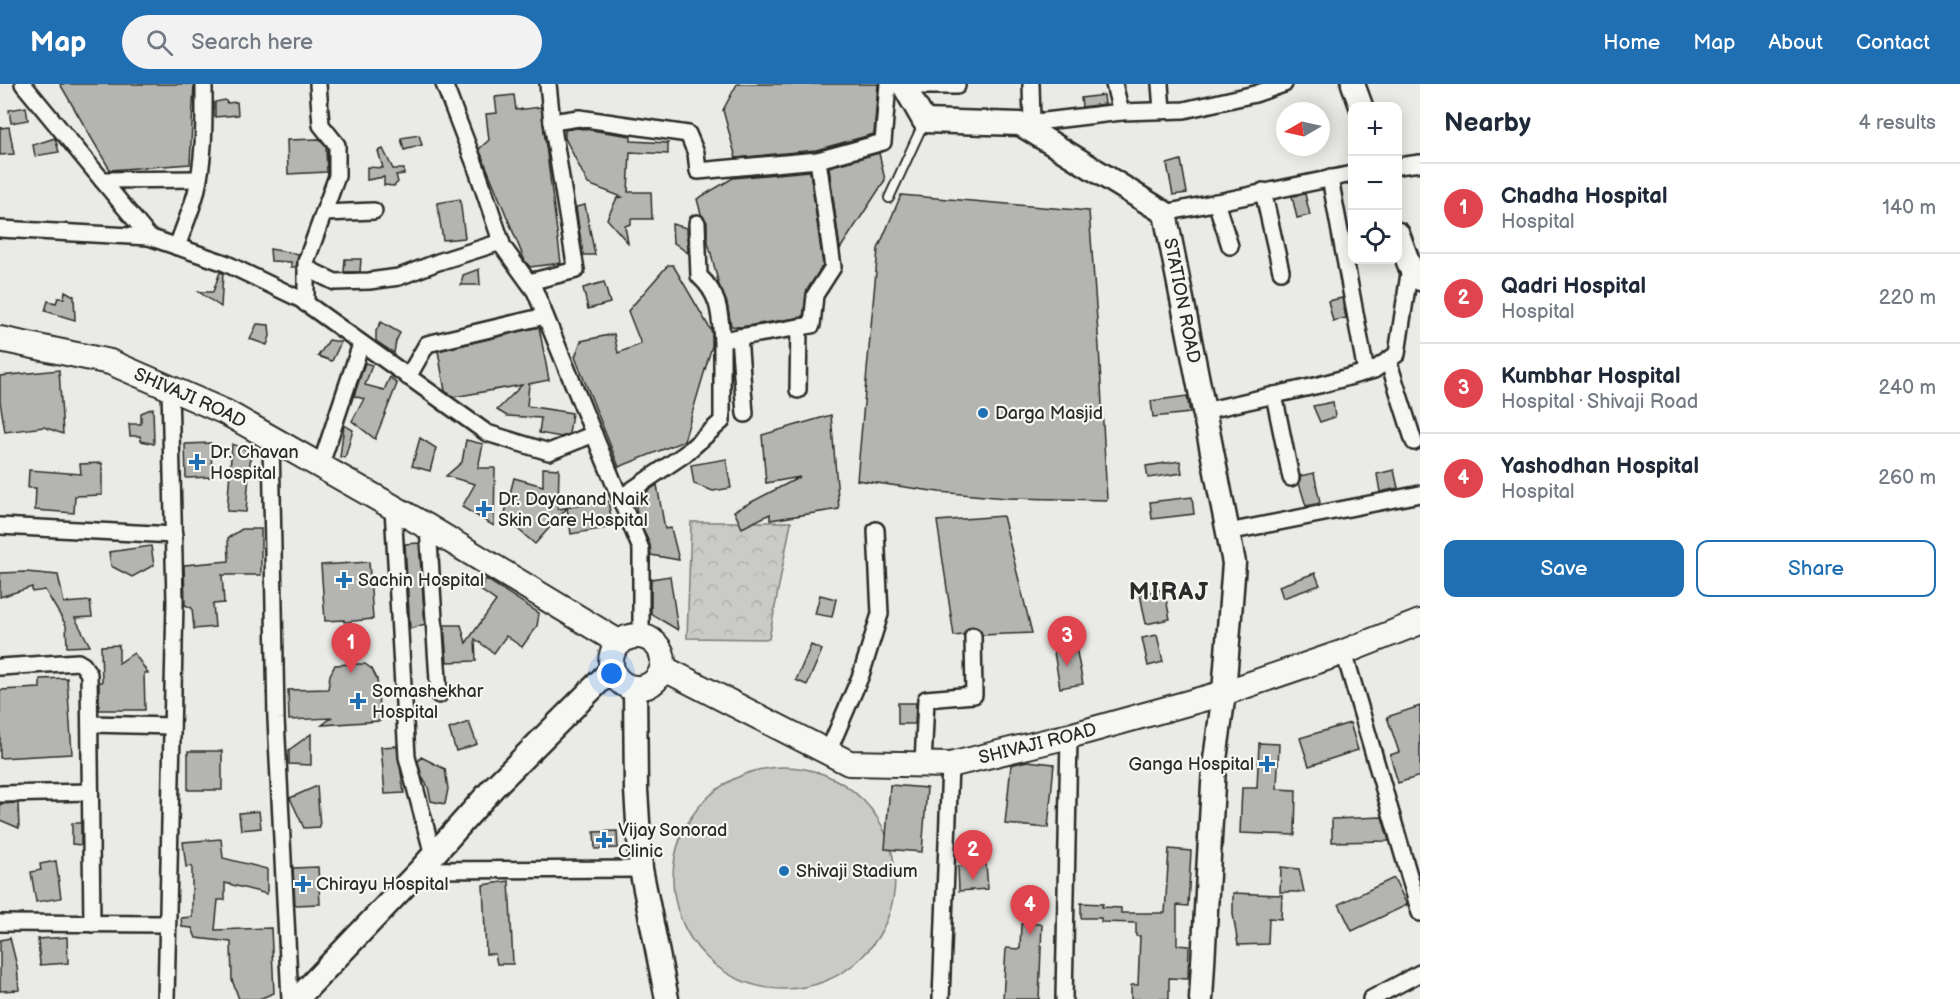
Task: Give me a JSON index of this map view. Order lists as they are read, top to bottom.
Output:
{
  "streets": {
    "main road": ["STATION ROAD", "SHIVAJI ROAD"]
  },
  "crossings": [
    ["STATION ROAD", "SHIVAJI ROAD"]
  ],
  "districts": ["MIRAJ"],
  "places": {
    "other": ["Darga Masjid", "Shivaji Stadium"],
    "health": [
      "Dr. Chavan Hospital",
      "Dr. Dayanand Naik Skin Care Hospital",
      "Sachin Hospital",
      "Somashekhar Hospital",
      "Ganga Hospital",
      "Vijay Sonorad Clinic",
      "Chirayu Hospital"
    ]
  },
  "north": "left",
  "page": {
    "header": "Map",
    "search": "Search here",
    "nav": [
      "Home",
      "Map",
      "About",
      "Contact"
    ],
    "heading": ["Nearby", "4 results"],
    "map_buttons": ["+", "−"],
    "list": [
      {
        "mark": "1",
        "name": "Chadha Hospital",
        "note": "Hospital",
        "value": "140 m"
      },
      {
        "mark": "2",
        "name": "Qadri Hospital",
        "note": "Hospital",
        "value": "220 m"
      },
      {
        "mark": "3",
        "name": "Kumbhar Hospital",
        "note": "Hospital · Shivaji Road",
        "value": "240 m"
      },
      {
        "mark": "4",
        "name": "Yashodhan Hospital",
        "note": "Hospital",
        "value": "260 m"
      }
    ],
    "buttons": ["Save", "Share"],
    "pins": [
      "3",
      "1",
      "2",
      "4"
    ]
  }
}
